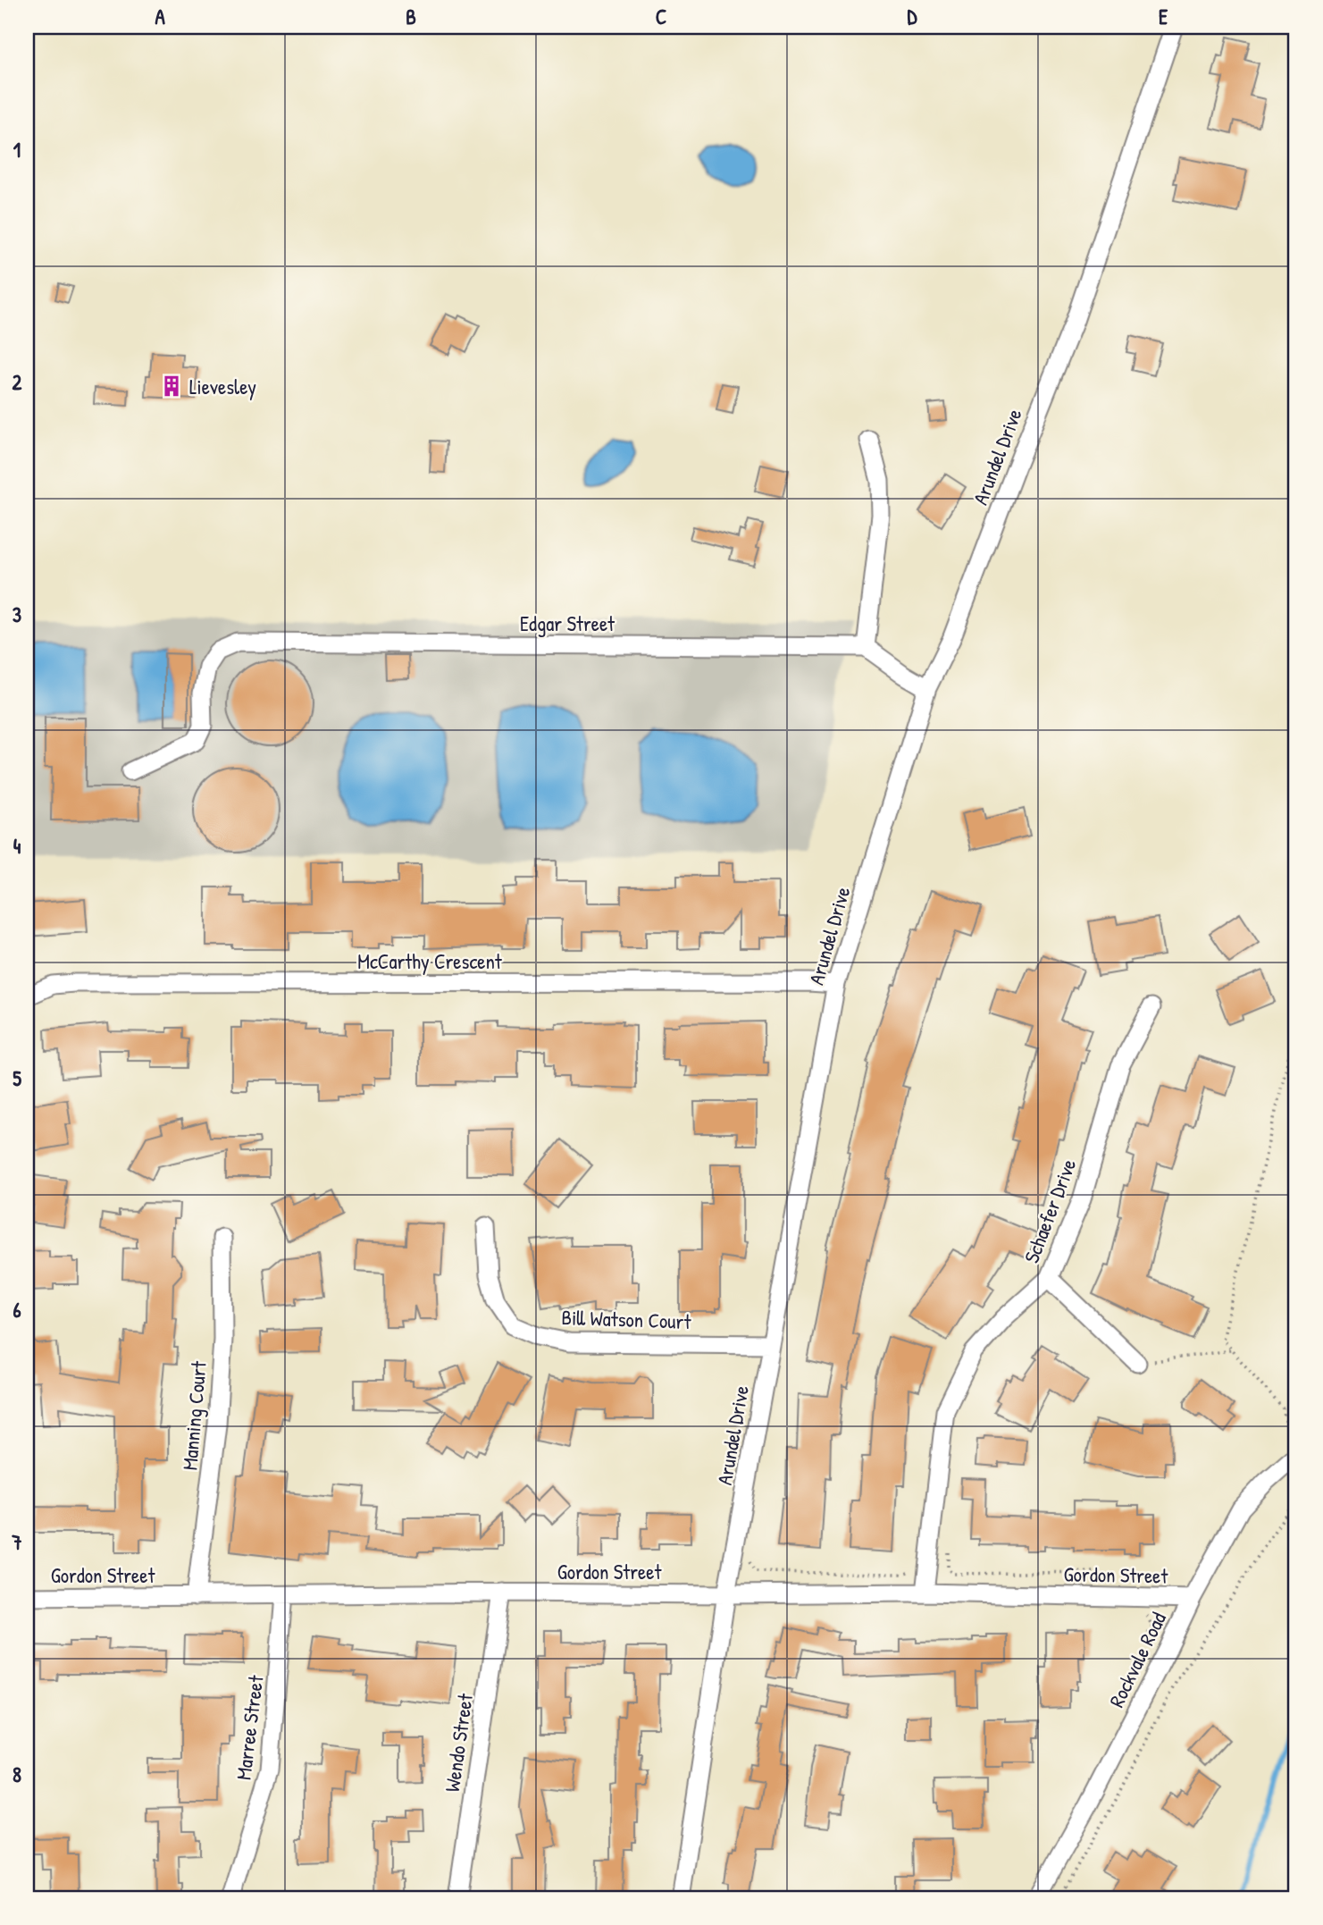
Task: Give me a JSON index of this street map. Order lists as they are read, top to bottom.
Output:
{
  "streets": {
    "street": [
      "Arundel Drive",
      "Edgar Street",
      "McCarthy Crescent",
      "Schaefer Drive",
      "Bill Watson Court",
      "Manning Court",
      "Gordon Street",
      "Rockvale Road",
      "Marree Street",
      "Wendo Street"
    ]
  },
  "crossings": [
    ["Arundel Drive", "McCarthy Crescent"],
    ["Arundel Drive", "Bill Watson Court"],
    ["Arundel Drive", "Gordon Street"],
    ["Schaefer Drive", "Gordon Street"],
    ["Manning Court", "Gordon Street"],
    ["Gordon Street", "Rockvale Road"],
    ["Gordon Street", "Marree Street"],
    ["Gordon Street", "Wendo Street"]
  ],
  "places": {
    "building": ["Lievesley"]
  },
  "grid": {
    "columns": [
      "A",
      "B",
      "C",
      "D",
      "E"
    ],
    "rows": [
      "1",
      "2",
      "3",
      "4",
      "5",
      "6",
      "7",
      "8"
    ]
  }
}
